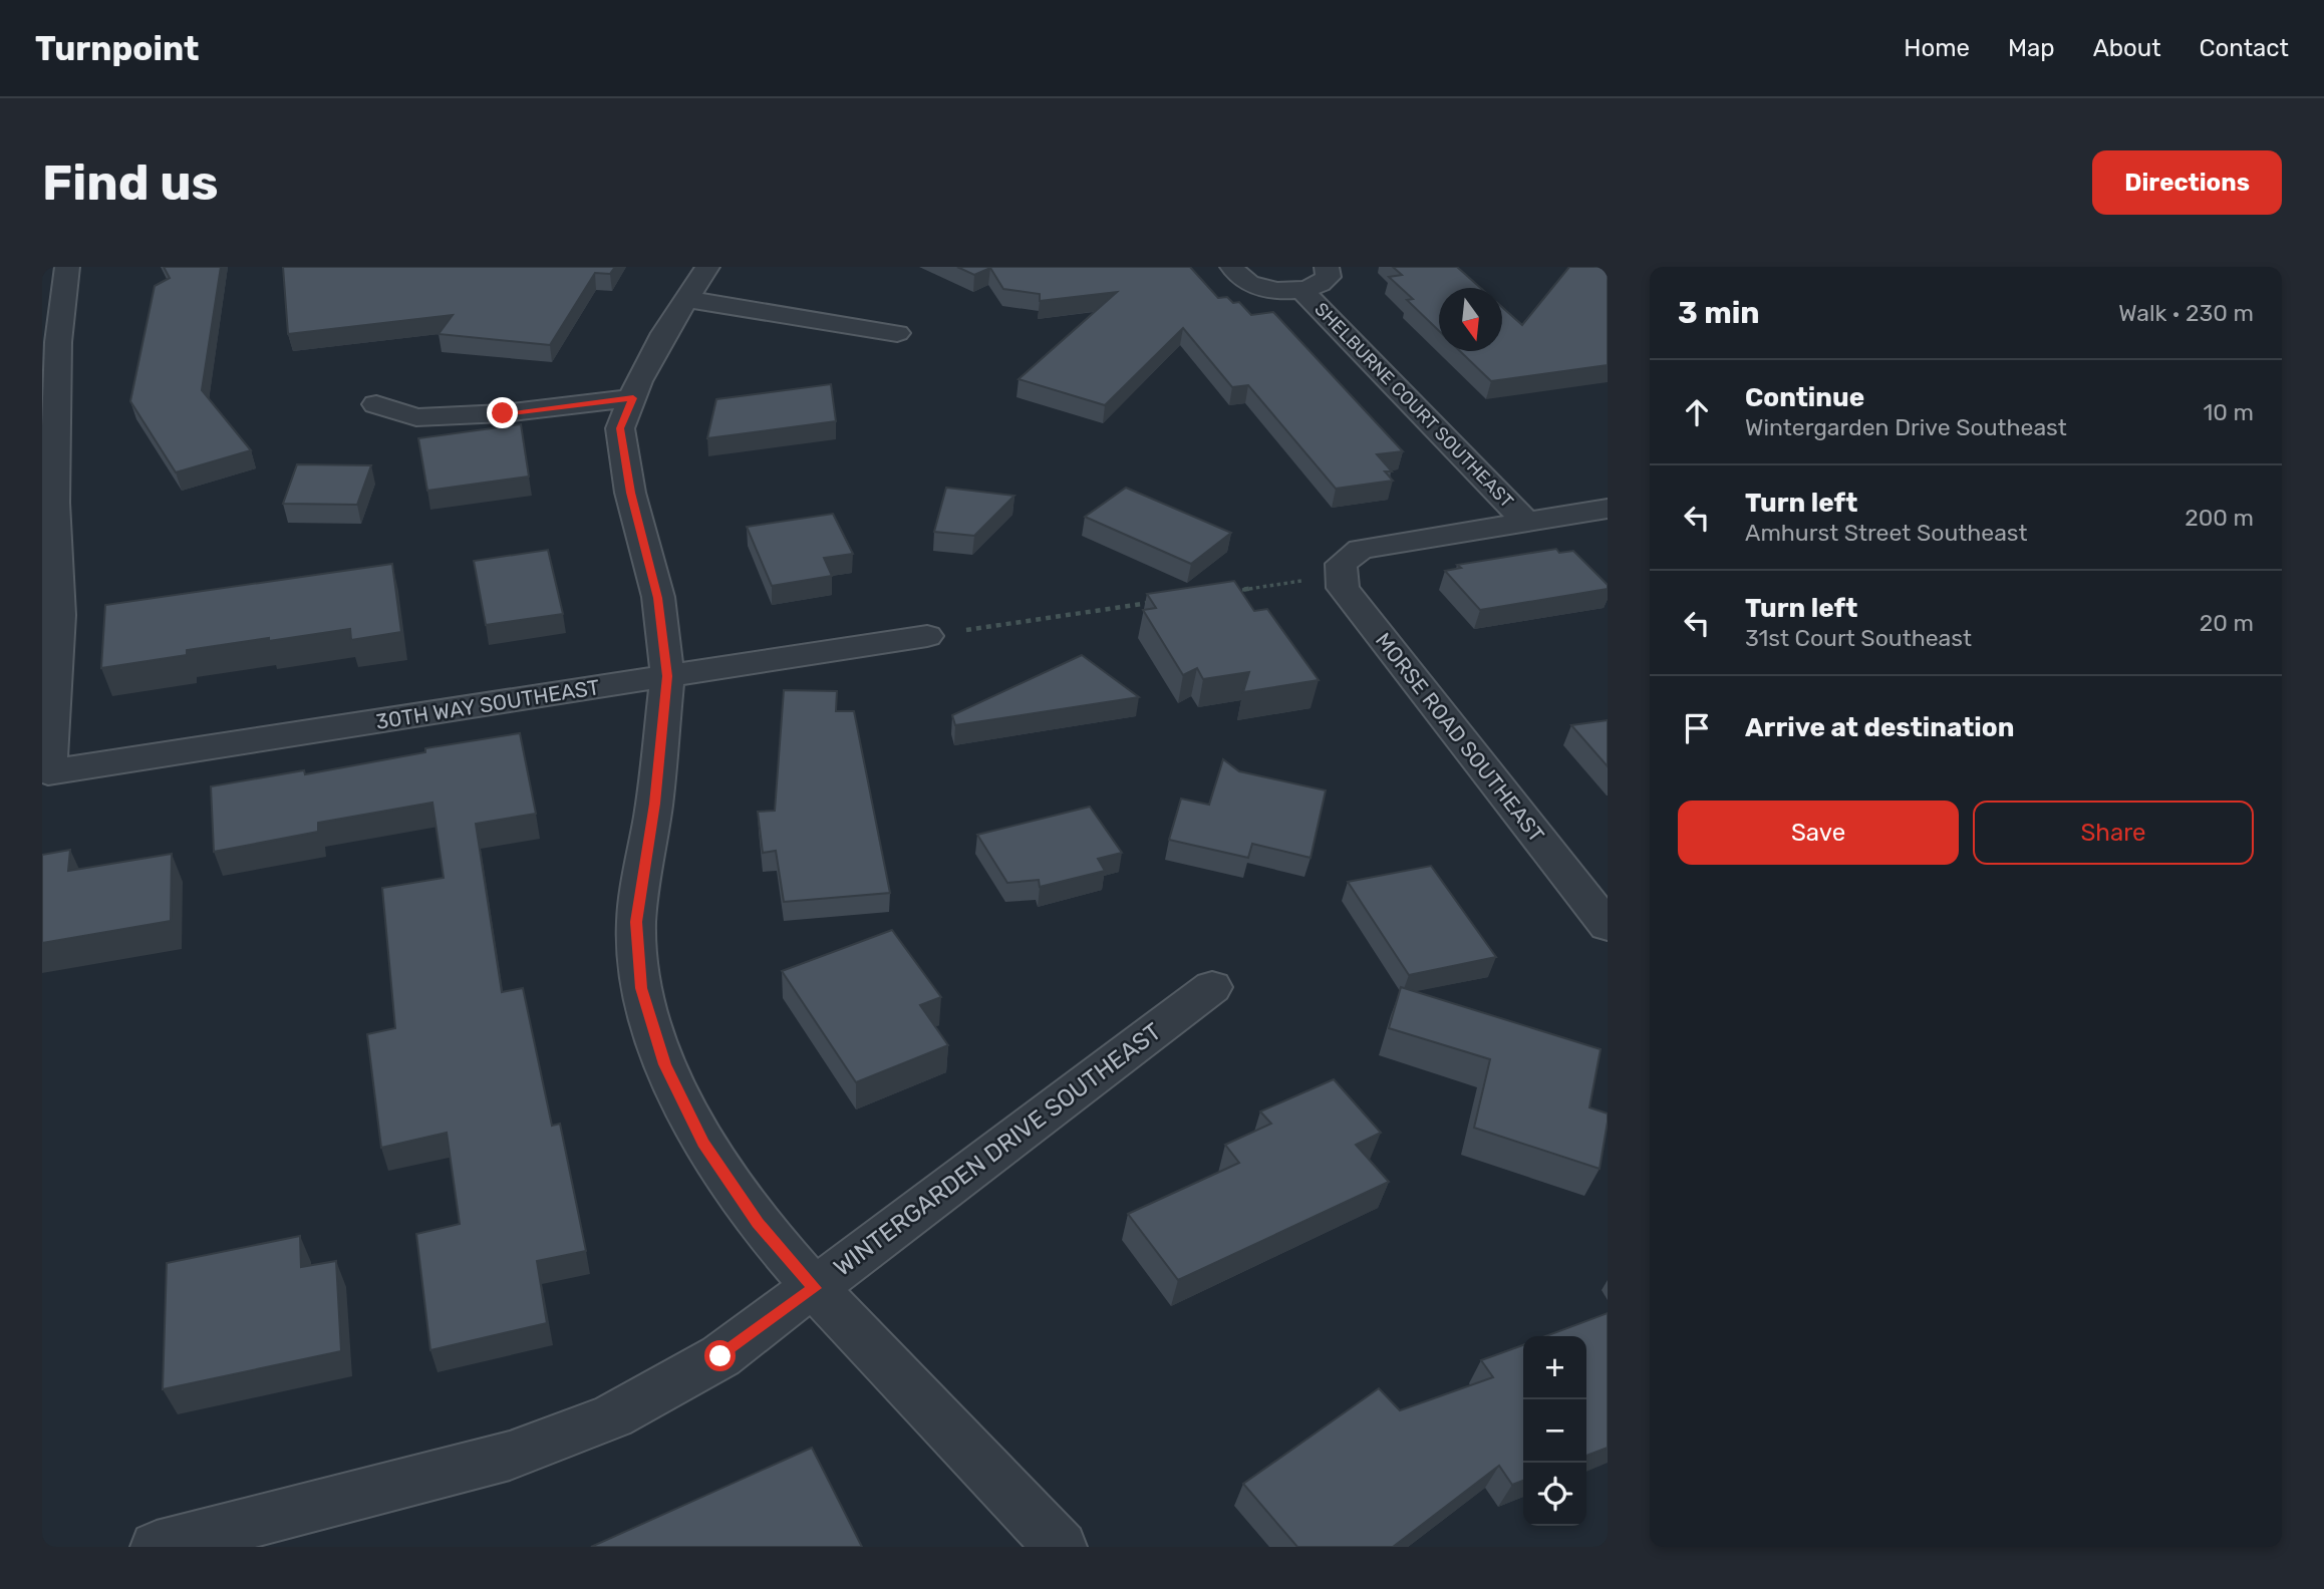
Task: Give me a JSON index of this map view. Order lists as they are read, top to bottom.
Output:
{
  "streets": {
    "street": [
      "SHELBURNE COURT SOUTHEAST",
      "30TH WAY SOUTHEAST",
      "MORSE ROAD SOUTHEAST",
      "WINTERGARDEN DRIVE SOUTHEAST"
    ]
  },
  "north": "bottom",
  "page": {
    "header": "Turnpoint",
    "nav": [
      "Home",
      "Map",
      "About",
      "Contact"
    ],
    "buttons": [
      "Directions",
      ["Save", "Share"]
    ],
    "title": "Find us",
    "heading": ["3 min", "Walk · 230 m"],
    "list": [
      ["Continue", "Wintergarden Drive Southeast", "10 m"],
      ["Turn left", "Amhurst Street Southeast", "200 m"],
      ["Turn left", "31st Court Southeast", "20 m"],
      "Arrive at destination"
    ],
    "map_buttons": ["+", "−"]
  }
}
